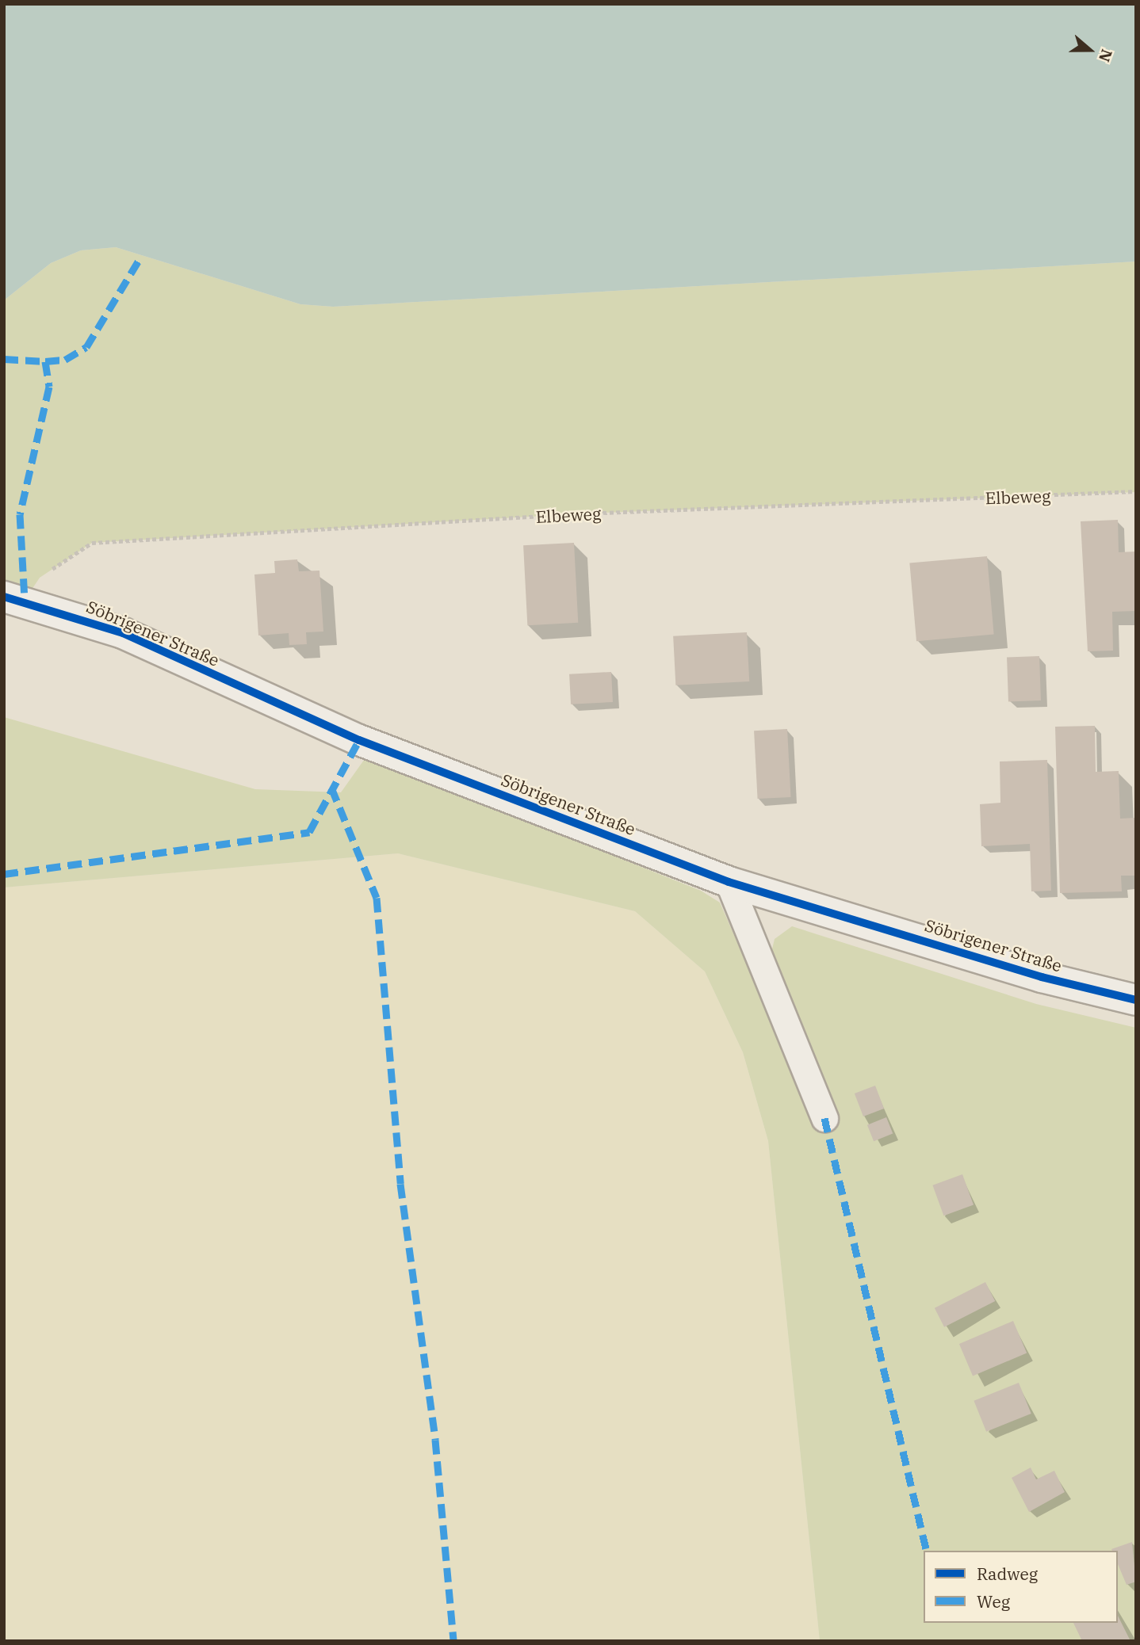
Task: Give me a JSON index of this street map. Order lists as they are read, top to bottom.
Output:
{
  "streets": {
    "street": ["Söbrigener Straße"],
    "path": ["Elbeweg"]
  },
  "crossings": [
    ["Elbeweg", "Söbrigener Straße"]
  ],
  "legend": ["Radweg", "Weg"],
  "north": "right"
}
